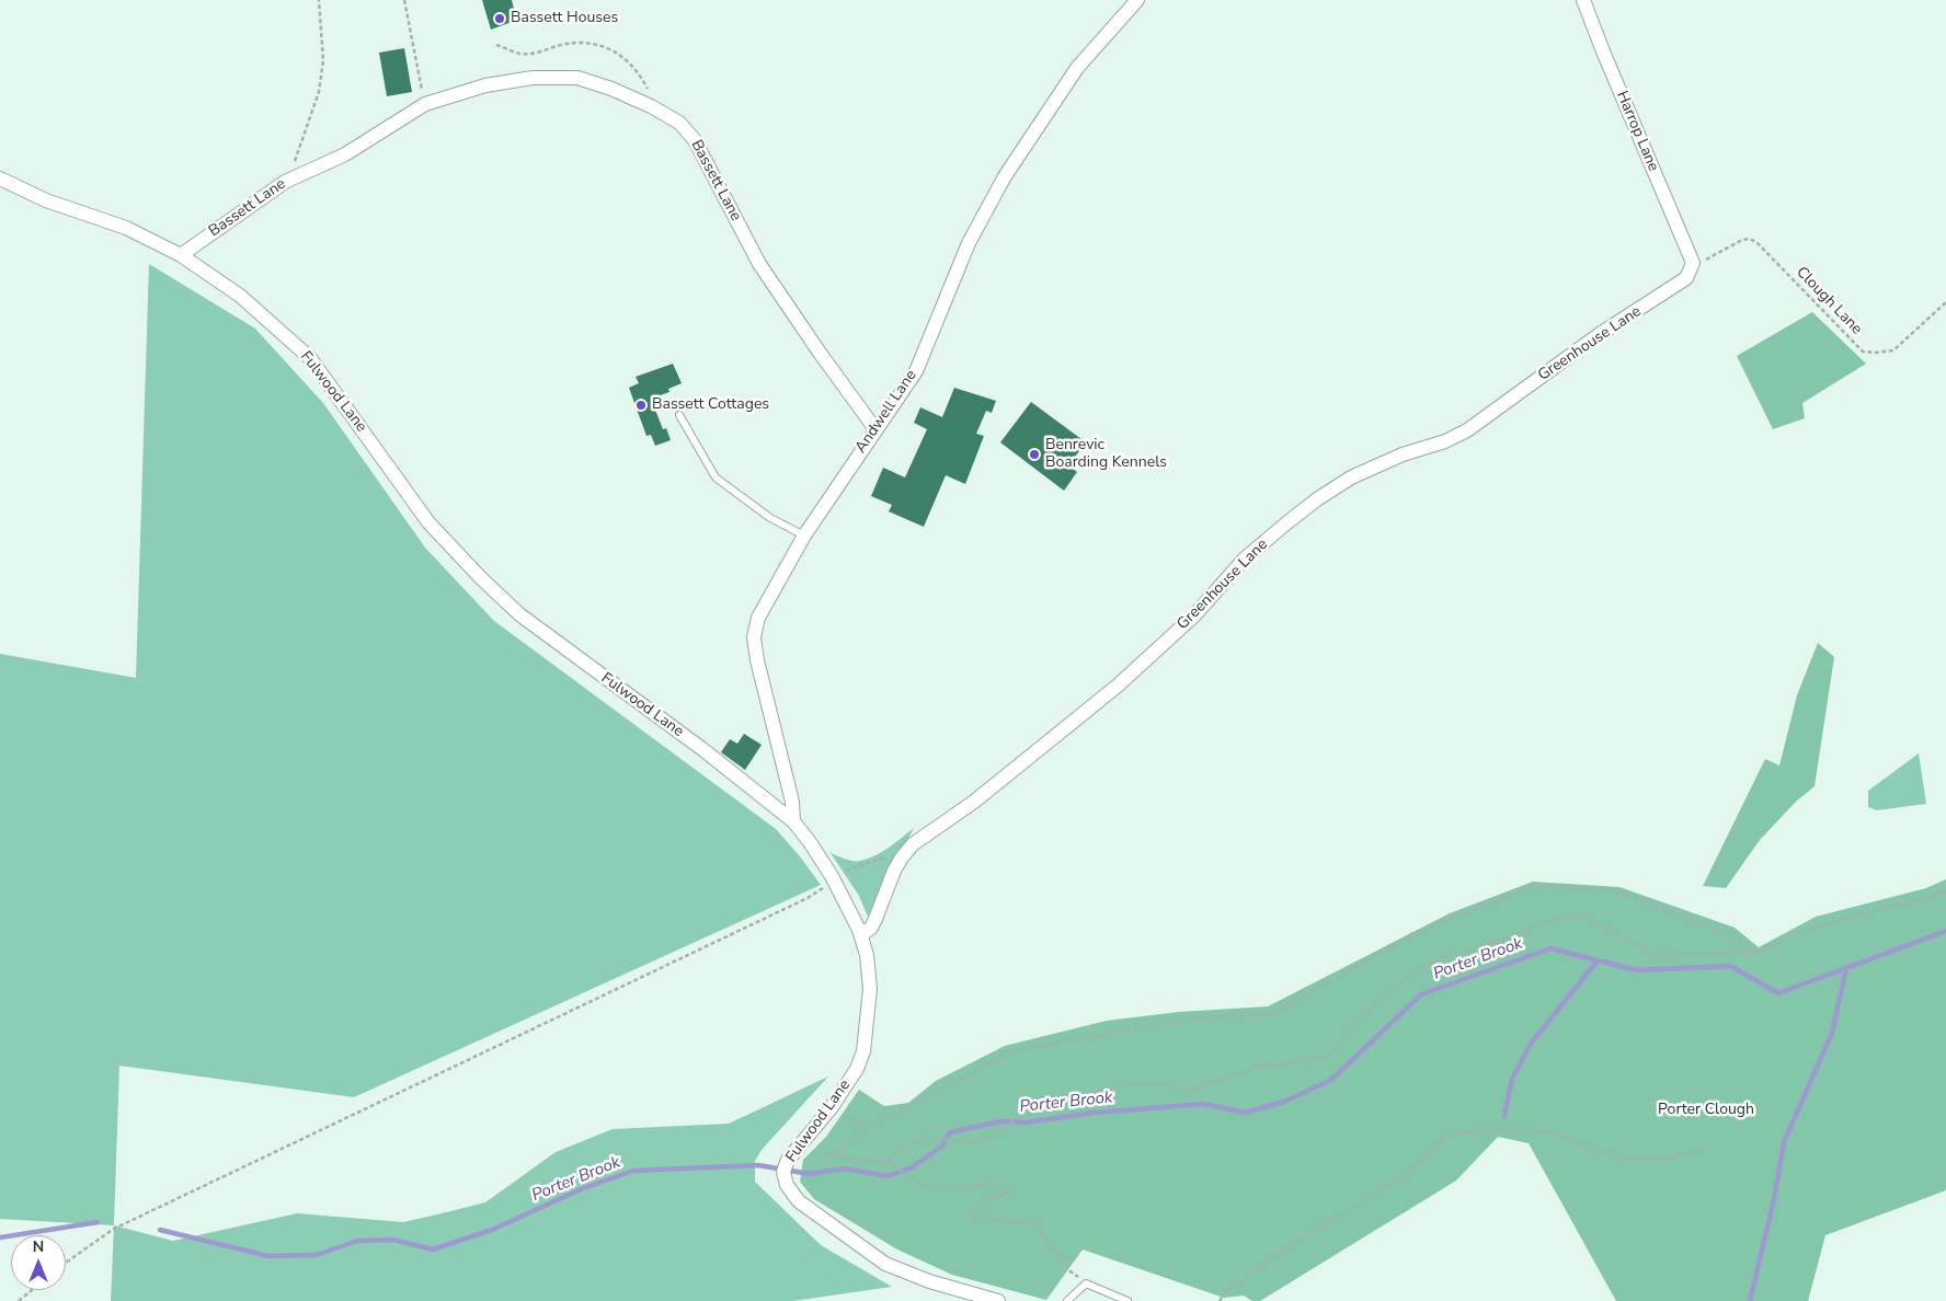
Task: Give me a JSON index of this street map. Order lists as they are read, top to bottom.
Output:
{
  "streets": {
    "street": [
      "Harrop Lane",
      "Bassett Lane",
      "Greenhouse Lane",
      "Fulwood Lane",
      "Andwell Lane"
    ],
    "path": ["Clough Lane"]
  },
  "crossings": [
    ["Harrop Lane", "Clough Lane"],
    ["Harrop Lane", "Greenhouse Lane"],
    ["Bassett Lane", "Fulwood Lane"],
    ["Bassett Lane", "Andwell Lane"],
    ["Clough Lane", "Greenhouse Lane"],
    ["Greenhouse Lane", "Fulwood Lane"],
    ["Fulwood Lane", "Andwell Lane"]
  ],
  "water": ["Porter Brook"],
  "parks": ["Porter Clough"],
  "places": ["Bassett Houses", "Bassett Cottages", "Benrevic Boarding Kennels"],
  "north": "top"
}
